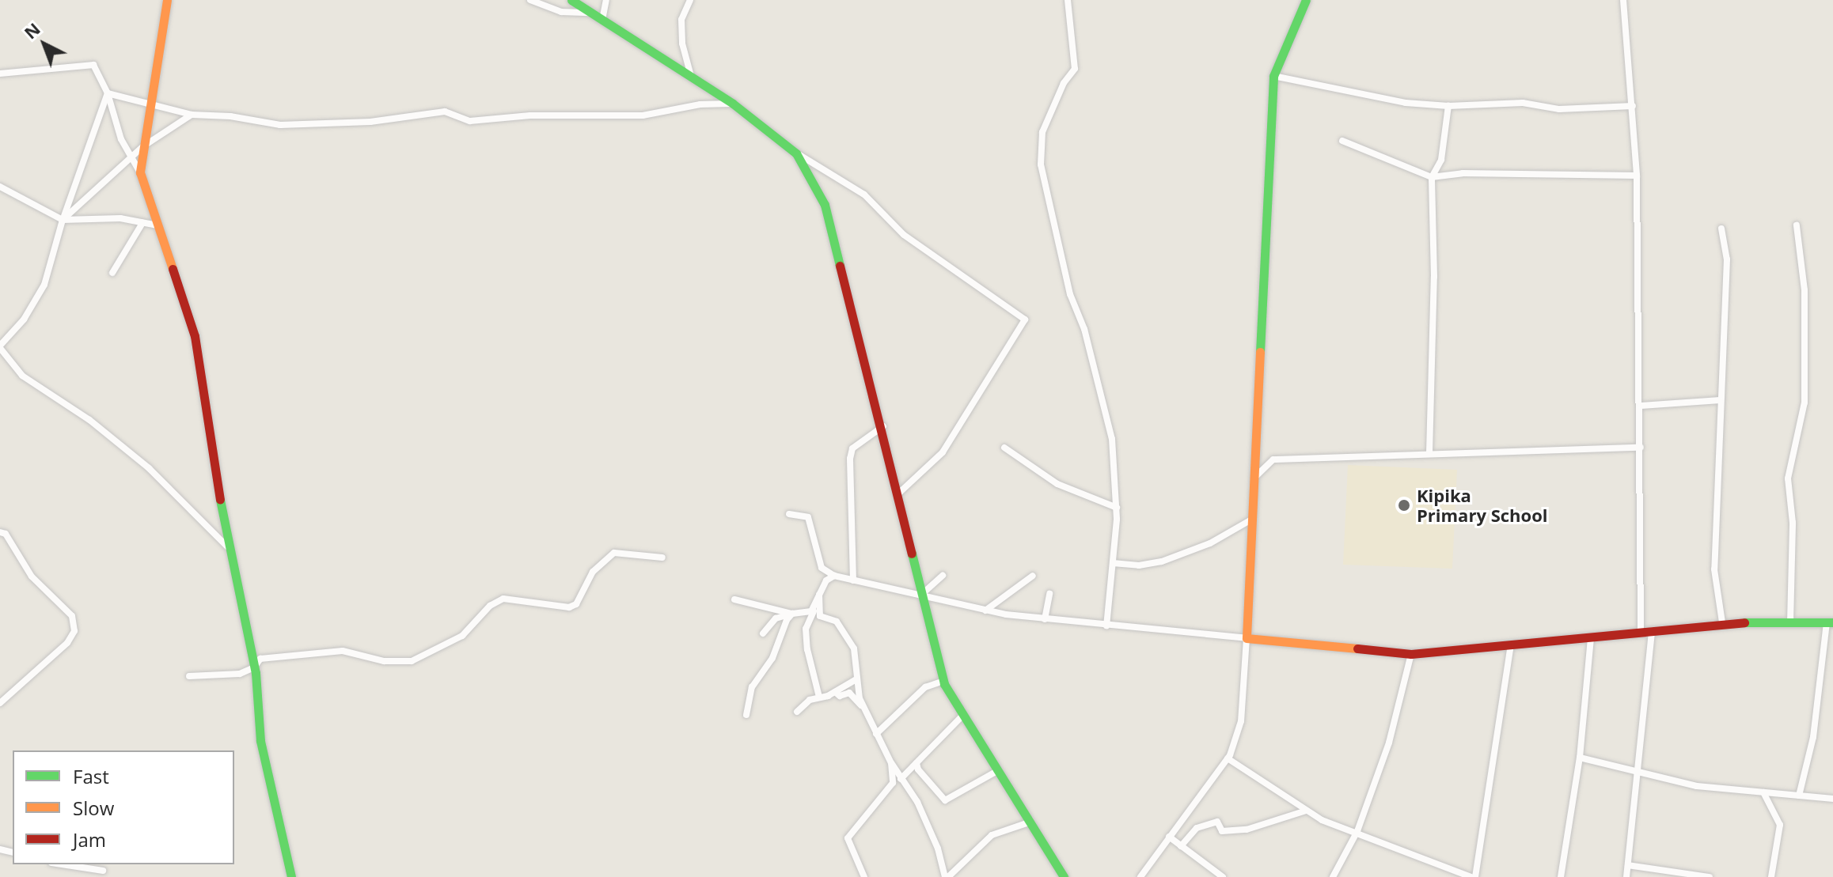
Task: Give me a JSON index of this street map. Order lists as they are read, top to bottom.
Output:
{
  "places": ["Kipika Primary School"],
  "legend": ["Fast", "Slow", "Jam"],
  "north": "top left"
}
